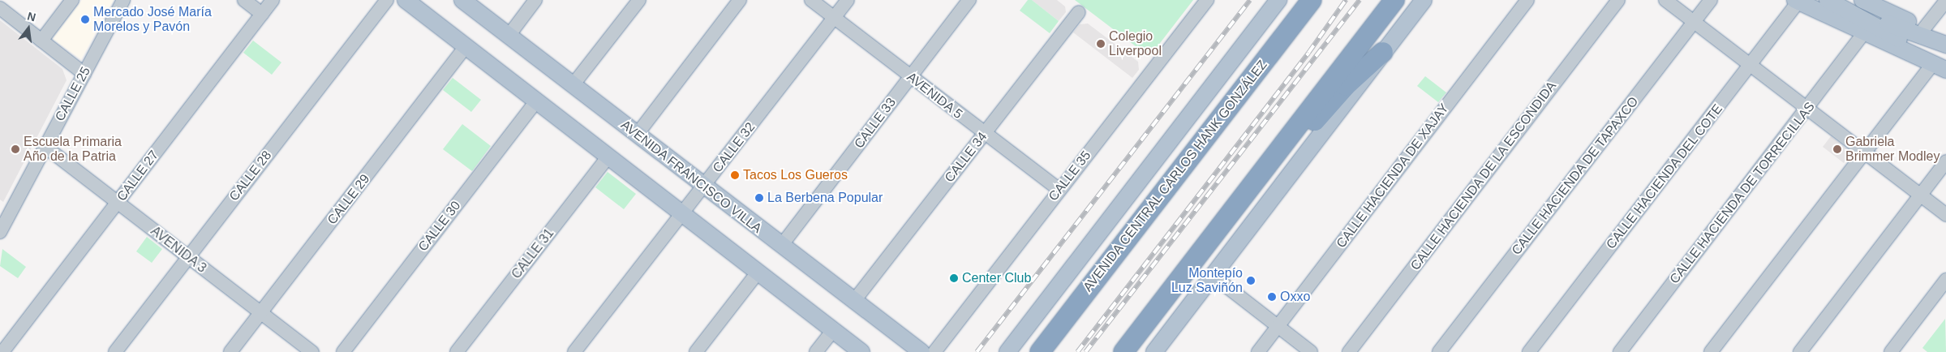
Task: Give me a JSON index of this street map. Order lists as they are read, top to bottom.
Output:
{
  "streets": {
    "highway": ["AVENIDA CENTRAL CARLOS HANK GONZÁLEZ"],
    "main road": ["AVENIDA FRANCISCO VILLA"],
    "street": [
      "CALLE 25",
      "AVENIDA 5",
      "CALLE 33",
      "CALLE 32",
      "CALLE 34",
      "CALLE 27",
      "CALLE 28",
      "CALLE 35",
      "CALLE HACIENDA DE XAJAY",
      "CALLE HACIENDA DE LA ESCONDIDA",
      "CALLE HACIENDA DE TAPAXCO",
      "CALLE HACIENDA DEL COTE",
      "CALLE HACIENDA DE TORRECILLAS",
      "CALLE 29",
      "CALLE 30",
      "AVENIDA 3",
      "CALLE 31"
    ]
  },
  "crossings": [
    ["CALLE 25", "AVENIDA 3"],
    ["AVENIDA 5", "CALLE 33"],
    ["AVENIDA 5", "CALLE 32"],
    ["AVENIDA 5", "CALLE 34"],
    ["AVENIDA 5", "CALLE 35"],
    ["CALLE 33", "AVENIDA FRANCISCO VILLA"],
    ["CALLE 32", "AVENIDA FRANCISCO VILLA"],
    ["CALLE 34", "AVENIDA FRANCISCO VILLA"],
    ["CALLE 27", "AVENIDA 3"],
    ["CALLE 28", "AVENIDA 3"],
    ["CALLE 29", "AVENIDA 3"]
  ],
  "places": [
    "Mercado José María Morelos y Pavón",
    "Colegio Liverpool",
    "Escuela Primaria Año de la Patria",
    "Gabriela Brimmer Modley",
    "Tacos Los Gueros",
    "La Berbena Popular",
    "Center Club",
    "Montepío Luz Saviñón",
    "Oxxo"
  ],
  "north": "top"
}
